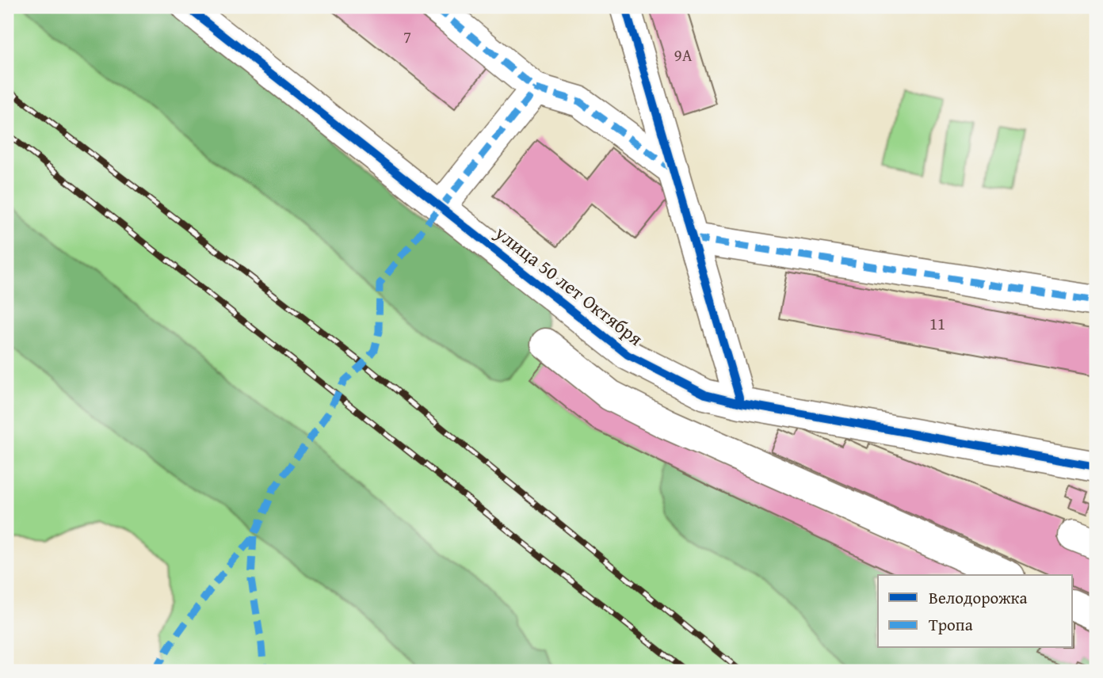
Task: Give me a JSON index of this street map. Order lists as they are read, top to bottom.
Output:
{
  "streets": {
    "street": ["улица 50 лет Октября"]
  },
  "house_numbers": ["7", "9А", "11"],
  "legend": ["Велодорожка", "Тропа"]
}
